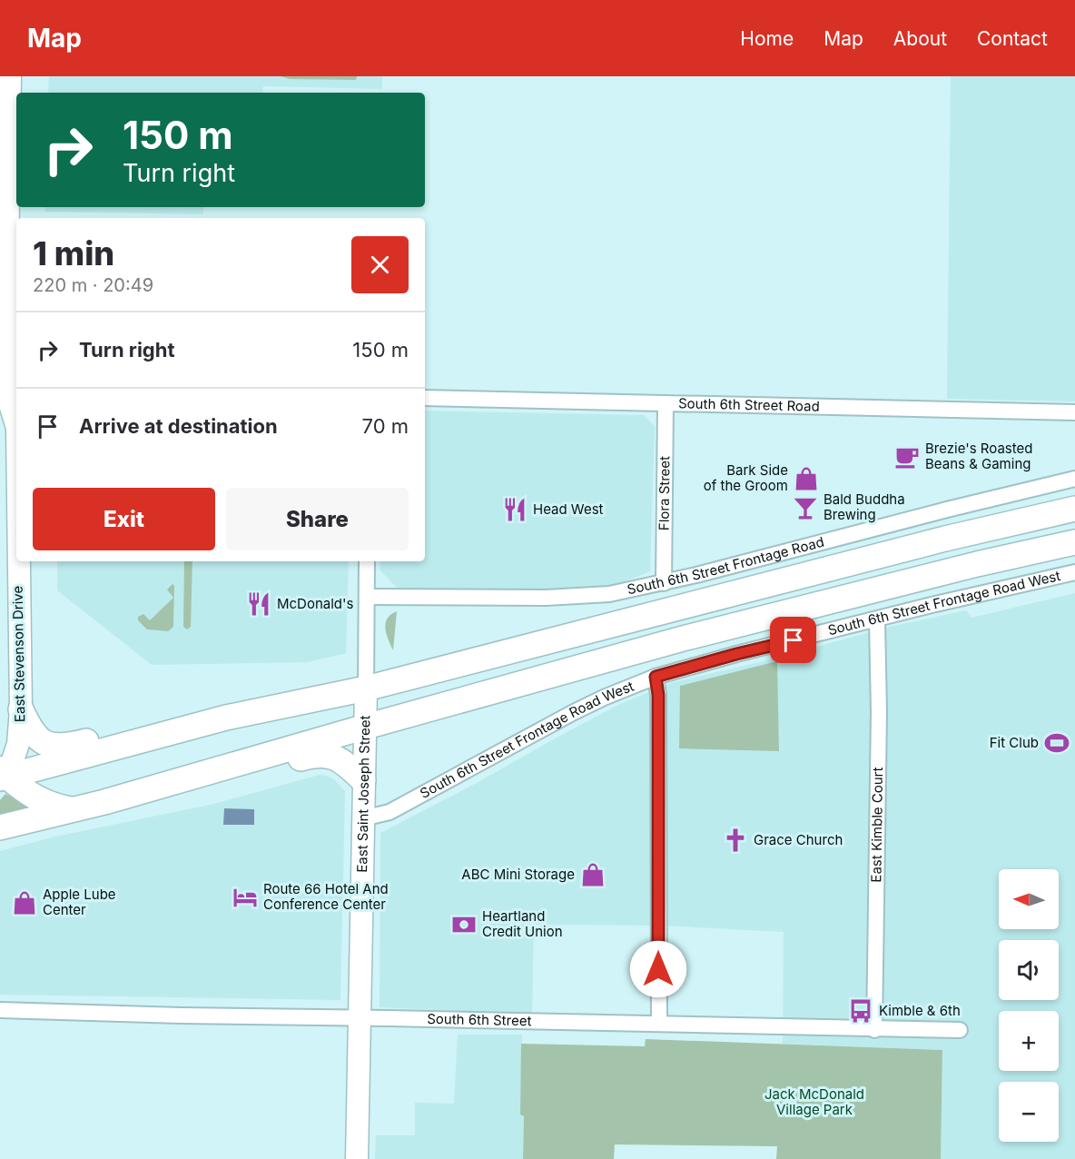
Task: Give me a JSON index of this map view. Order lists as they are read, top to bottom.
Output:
{
  "streets": {
    "main road": ["East Stevenson Drive", "East Saint Joseph Street"],
    "street": [
      "South 6th Street Road",
      "Flora Street",
      "South 6th Street Frontage Road",
      "South 6th Street Frontage Road West",
      "East Kimble Court",
      "South 6th Street"
    ]
  },
  "crossings": [
    ["South 6th Street Road", "Flora Street"],
    ["Flora Street", "South 6th Street Frontage Road"],
    ["South 6th Street Frontage Road", "East Saint Joseph Street"],
    ["South 6th Street Frontage Road West", "East Saint Joseph Street"],
    ["South 6th Street Frontage Road West", "East Kimble Court"],
    ["East Saint Joseph Street", "South 6th Street"],
    ["East Kimble Court", "South 6th Street"]
  ],
  "parks": ["Jack McDonald Village Park"],
  "places": {
    "cafe": ["Brezie's Roasted Beans & Gaming"],
    "shop": ["Bark Side of the Groom", "ABC Mini Storage", "Apple Lube Center"],
    "bar": ["Bald Buddha Brewing"],
    "restaurant": ["Head West", "McDonald's"],
    "sports": ["Fit Club"],
    "church": ["Grace Church"],
    "hotel": ["Route 66 Hotel And Conference Center"],
    "bank": ["Heartland Credit Union"],
    "bus stop": ["Kimble & 6th"]
  },
  "north": "left",
  "page": {
    "header": "Map",
    "nav": [
      "Home",
      "Map",
      "About",
      "Contact"
    ],
    "turn": ["150 m", "Turn right"],
    "heading": ["1 min", "220 m · 20:49"],
    "list": [
      {
        "name": "Turn right",
        "value": "150 m"
      },
      {
        "name": "Arrive at destination",
        "value": "70 m"
      }
    ],
    "buttons": ["Exit", "Share"],
    "map_buttons": ["+", "−"]
  }
}
